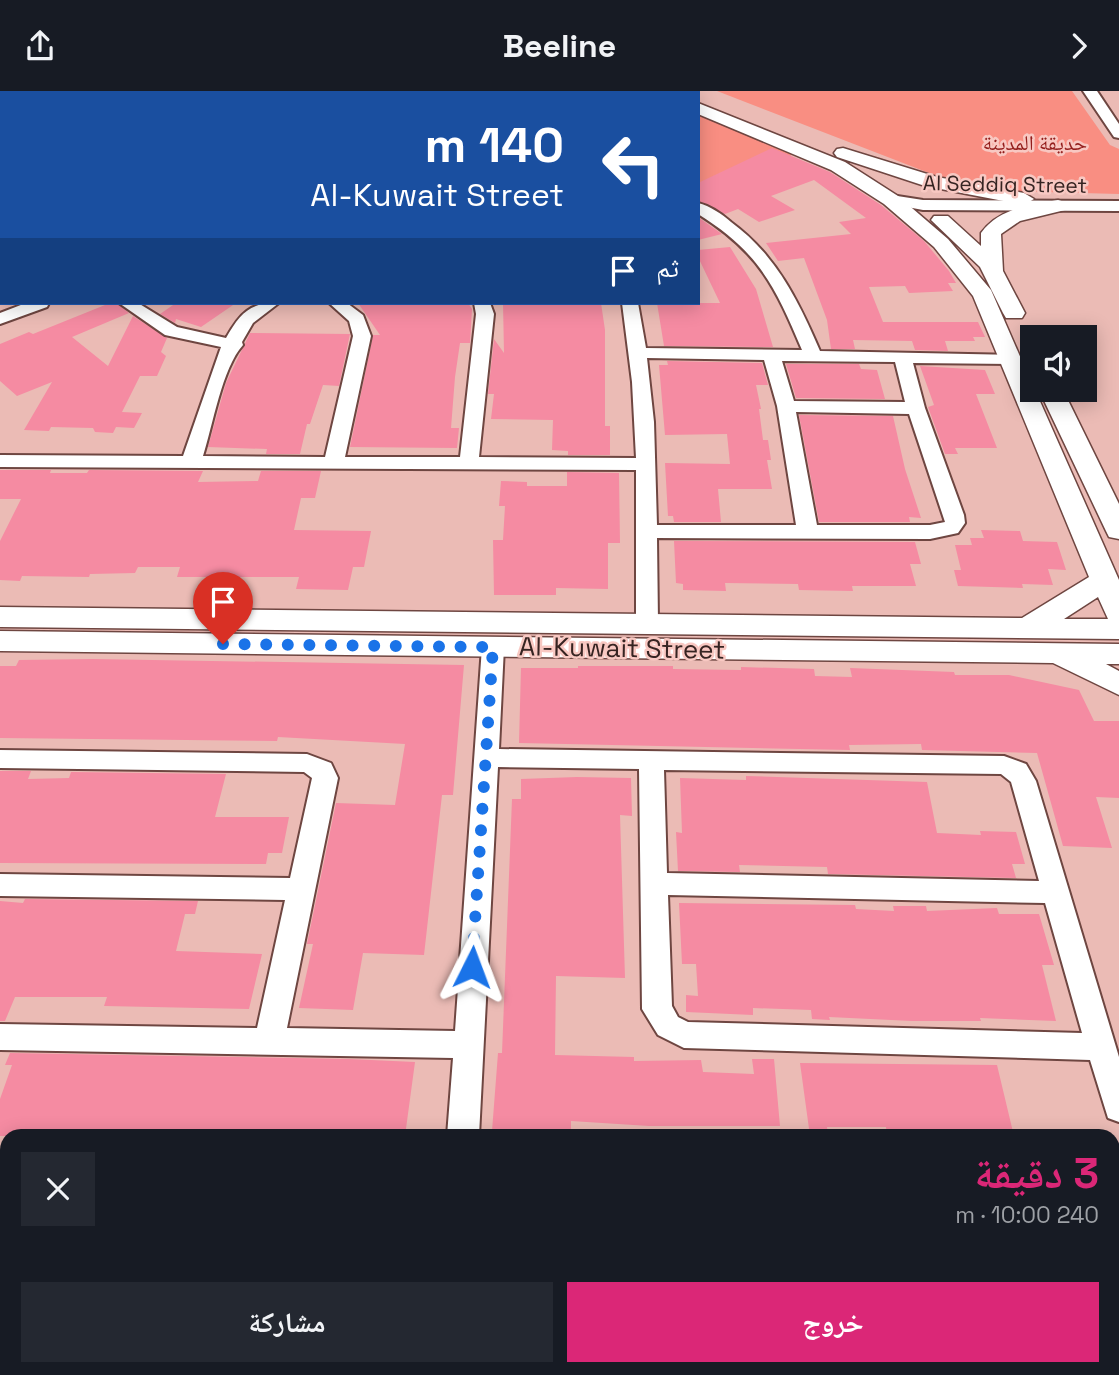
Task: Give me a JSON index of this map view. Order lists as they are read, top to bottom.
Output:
{
  "streets": {
    "main road": ["Al-Kuwait Street"],
    "street": ["Al Seddiq Street"]
  },
  "parks": ["حديقة المدينة"],
  "page": {
    "header": "Beeline",
    "turn": ["140 m", "Al-Kuwait Street"],
    "then": "ثم",
    "heading": ["3 دقيقة", "240 m · 10:00"],
    "buttons": ["خروج", "مشاركة"]
  }
}
